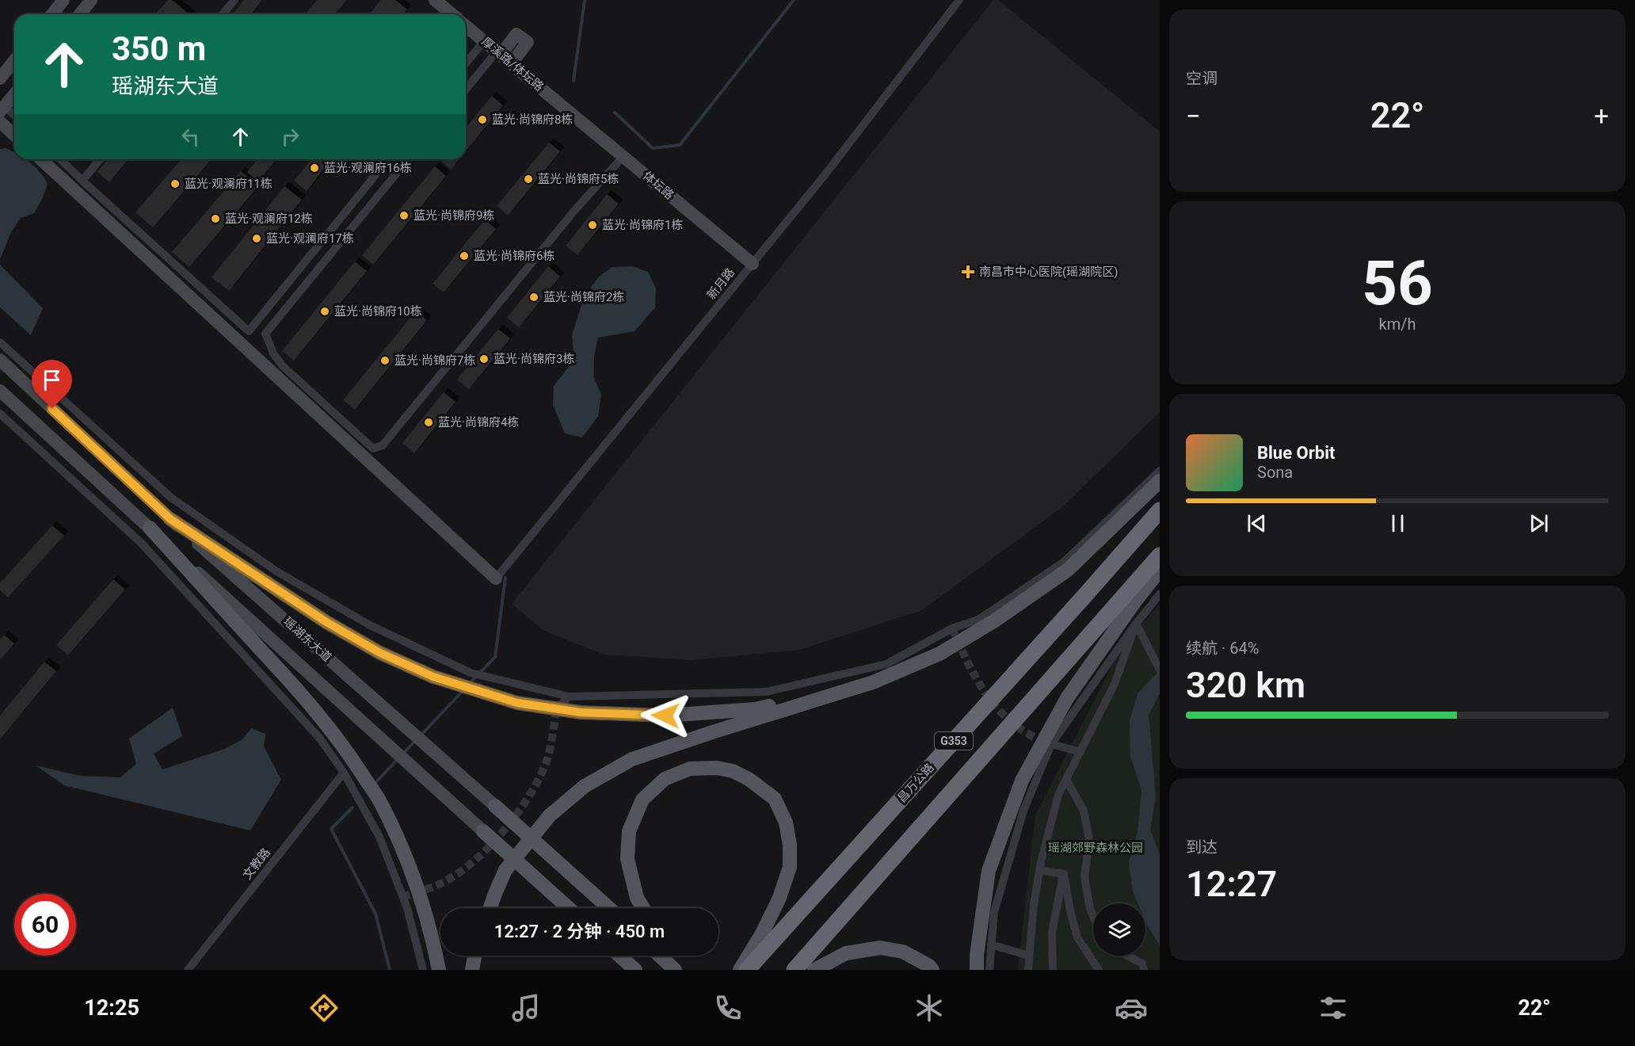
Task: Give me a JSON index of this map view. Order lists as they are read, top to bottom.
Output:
{
  "streets": {
    "highway": ["G353", "昌万公路"],
    "main road": ["厚溪路/体坛路", "体坛路", "瑶湖东大道"],
    "street": ["新月路", "文教路"]
  },
  "crossings": [
    ["厚溪路/体坛路", "体坛路"],
    ["体坛路", "新月路"]
  ],
  "parks": ["瑶湖郊野森林公园"],
  "places": {
    "other": [
      "蓝光·尚锦府8栋",
      "蓝光·观澜府16栋",
      "蓝光·尚锦府5栋",
      "蓝光·观澜府11栋",
      "蓝光·尚锦府9栋",
      "蓝光·观澜府12栋",
      "蓝光·尚锦府1栋",
      "蓝光·观澜府17栋",
      "蓝光·尚锦府6栋",
      "蓝光·尚锦府2栋",
      "蓝光·尚锦府10栋",
      "蓝光·尚锦府3栋",
      "蓝光·尚锦府7栋",
      "蓝光·尚锦府4栋"
    ],
    "health": ["南昌市中心医院(瑶湖院区)"]
  },
  "page": {
    "tile": [
      "空调",
      ["56", "km/h"],
      ["续航 · 64%", "320 km"],
      ["到达", "12:27"]
    ],
    "turn": ["350 m", "瑶湖东大道"],
    "heat": ["−", "22°", "+"],
    "song": ["Blue Orbit", "Sona"],
    "limit": "60",
    "trip": "12:27 · 2 分钟 · 450 m",
    "tabs": ["12:25", "22°"]
  }
}
